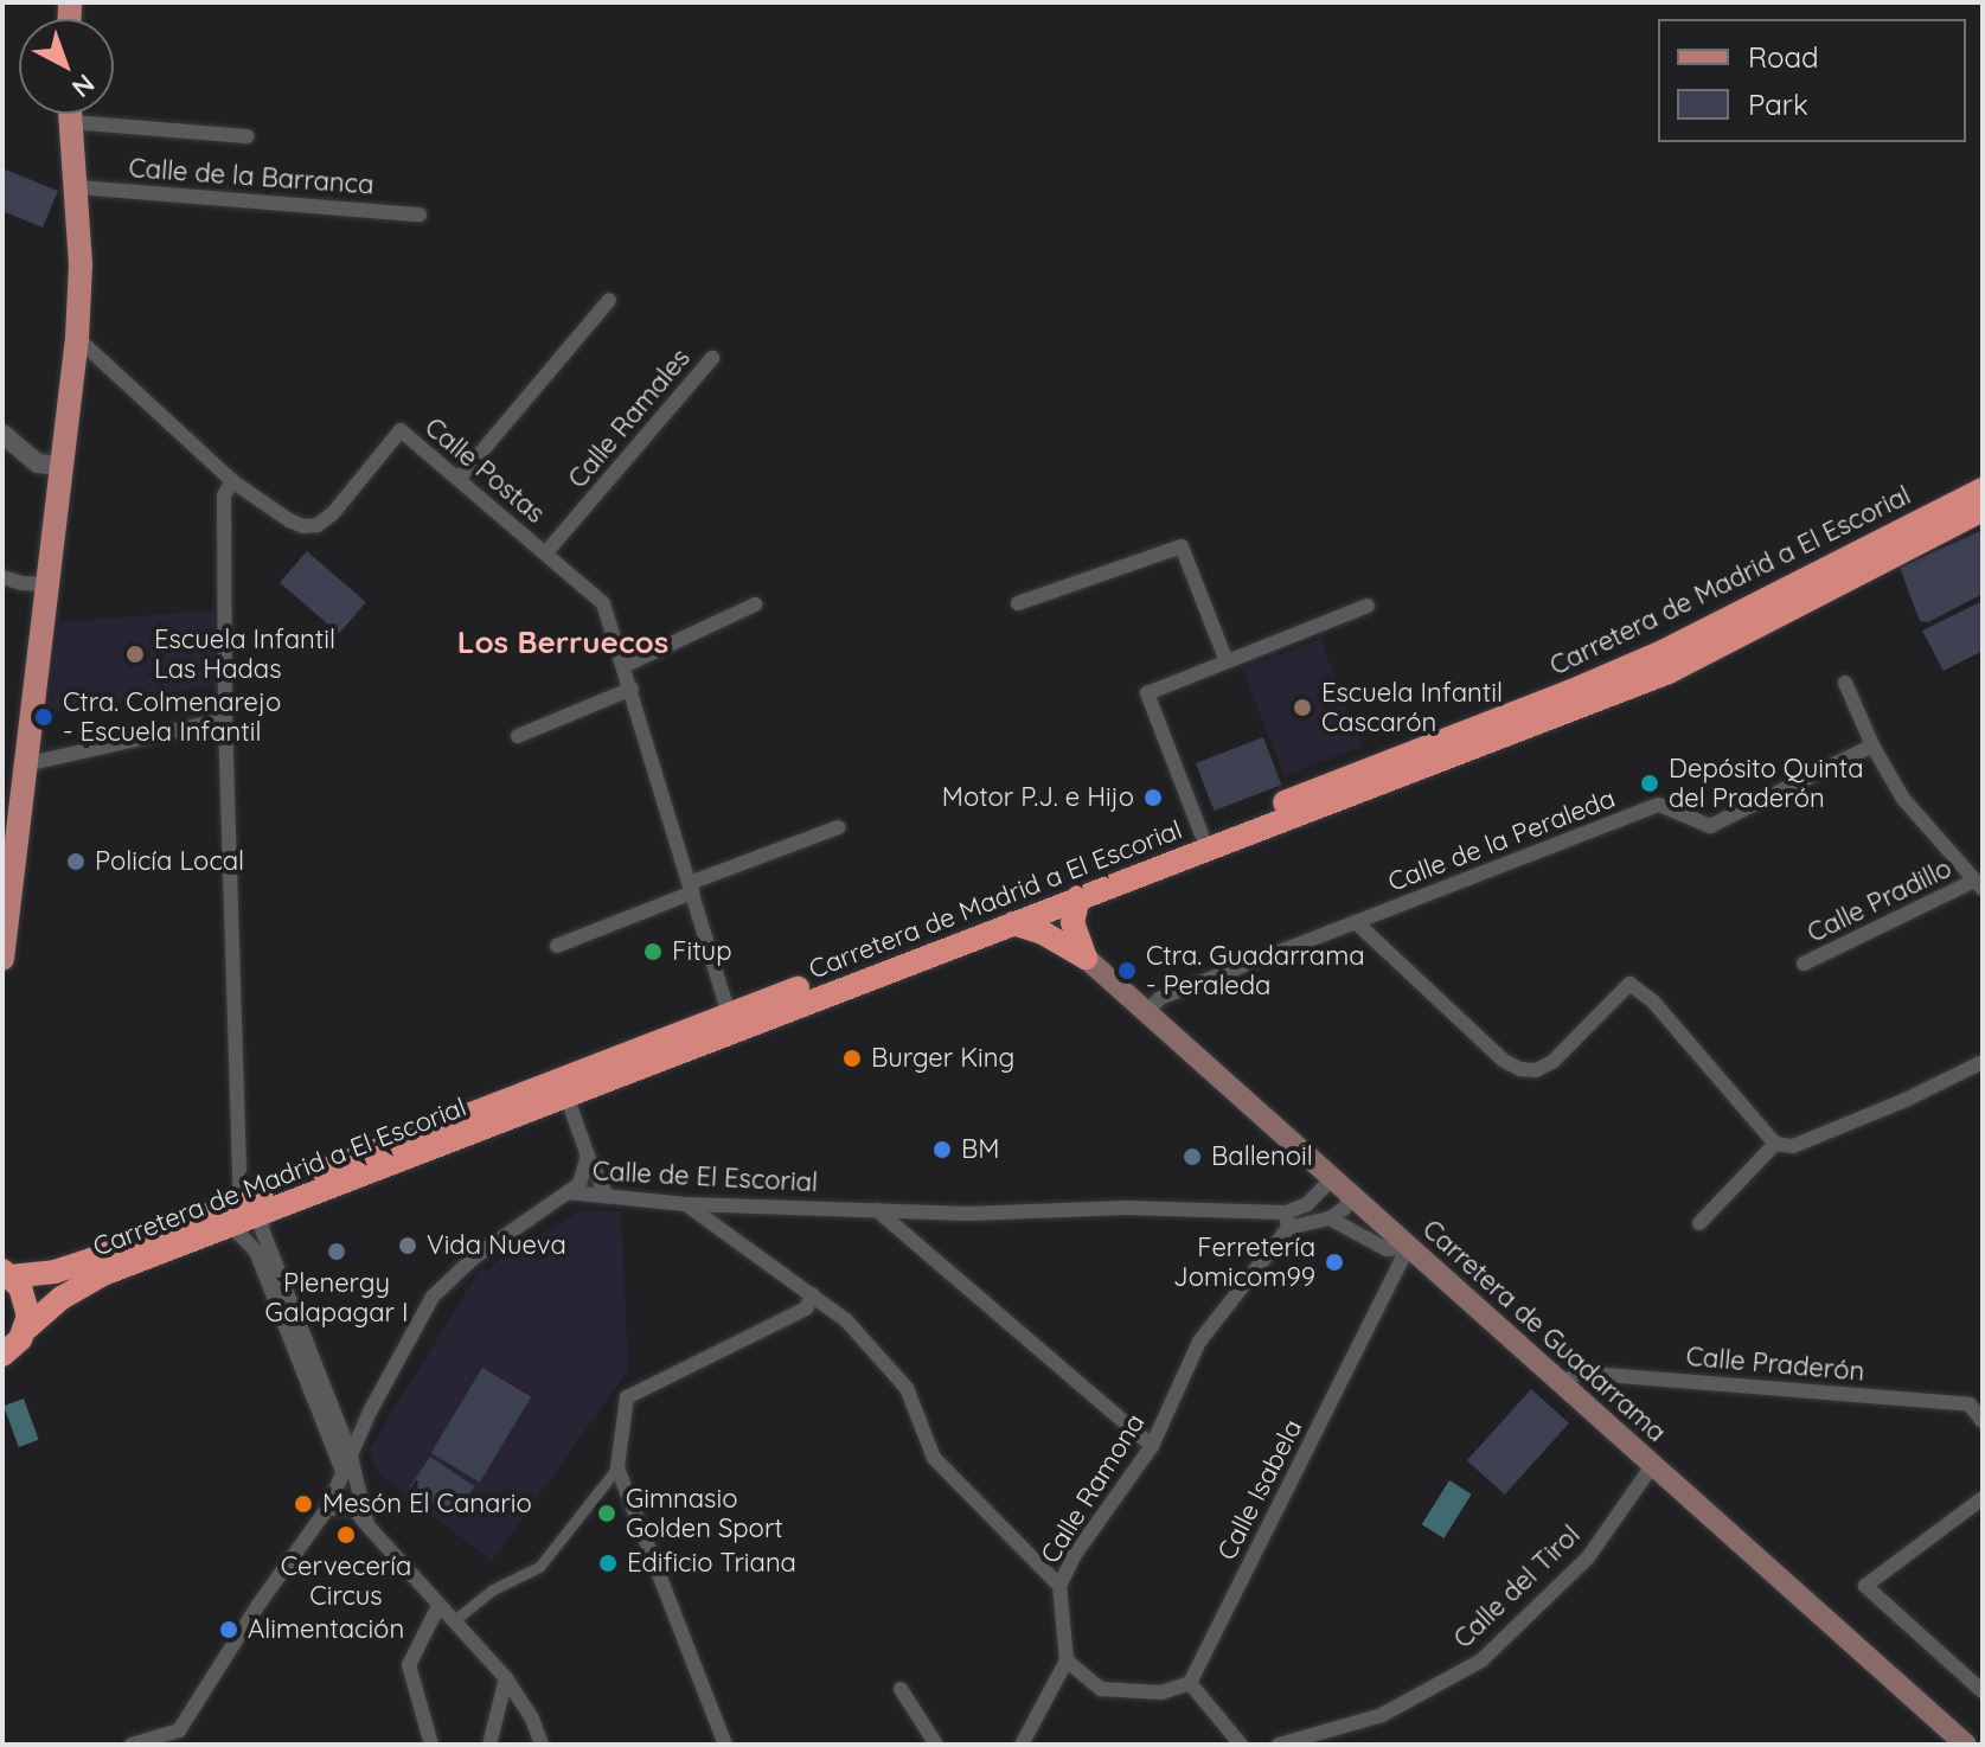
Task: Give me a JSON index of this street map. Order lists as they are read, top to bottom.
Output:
{
  "streets": {
    "highway": ["Carretera de Madrid a El Escorial"],
    "main road": ["Carretera de Guadarrama"],
    "street": [
      "Calle de la Barranca",
      "Calle Ramales",
      "Calle Postas",
      "Calle de la Peraleda",
      "Calle Pradillo",
      "Calle de El Escorial",
      "Calle Praderón",
      "Calle Ramona",
      "Calle Isabela",
      "Calle del Tirol"
    ]
  },
  "crossings": [
    ["Calle Ramales", "Calle Postas"],
    ["Calle Postas", "Carretera de Madrid a El Escorial"],
    ["Calle de la Peraleda", "Carretera de Guadarrama"],
    ["Calle de El Escorial", "Calle Ramona"],
    ["Carretera de Guadarrama", "Calle Praderón"],
    ["Carretera de Guadarrama", "Calle Isabela"],
    ["Carretera de Guadarrama", "Calle del Tirol"]
  ],
  "districts": ["Los Berruecos"],
  "places": [
    "Escuela Infantil Las Hadas",
    "Escuela Infantil Cascarón",
    "Ctra. Colmenarejo - Escuela Infantil",
    "Depósito Quinta del Praderón",
    "Motor P.J. e Hijo",
    "Policía Local",
    "Fitup",
    "Ctra. Guadarrama - Peraleda",
    "Burger King",
    "BM",
    "Ballenoil",
    "Vida Nueva",
    "Plenergy Galapagar I",
    "Ferretería Jomicom99",
    "Mesón El Canario",
    "Gimnasio Golden Sport",
    "Cervecería Circus",
    "Edificio Triana",
    "Alimentación"
  ],
  "legend": ["Road", "Park"],
  "north": "bottom right"
}
